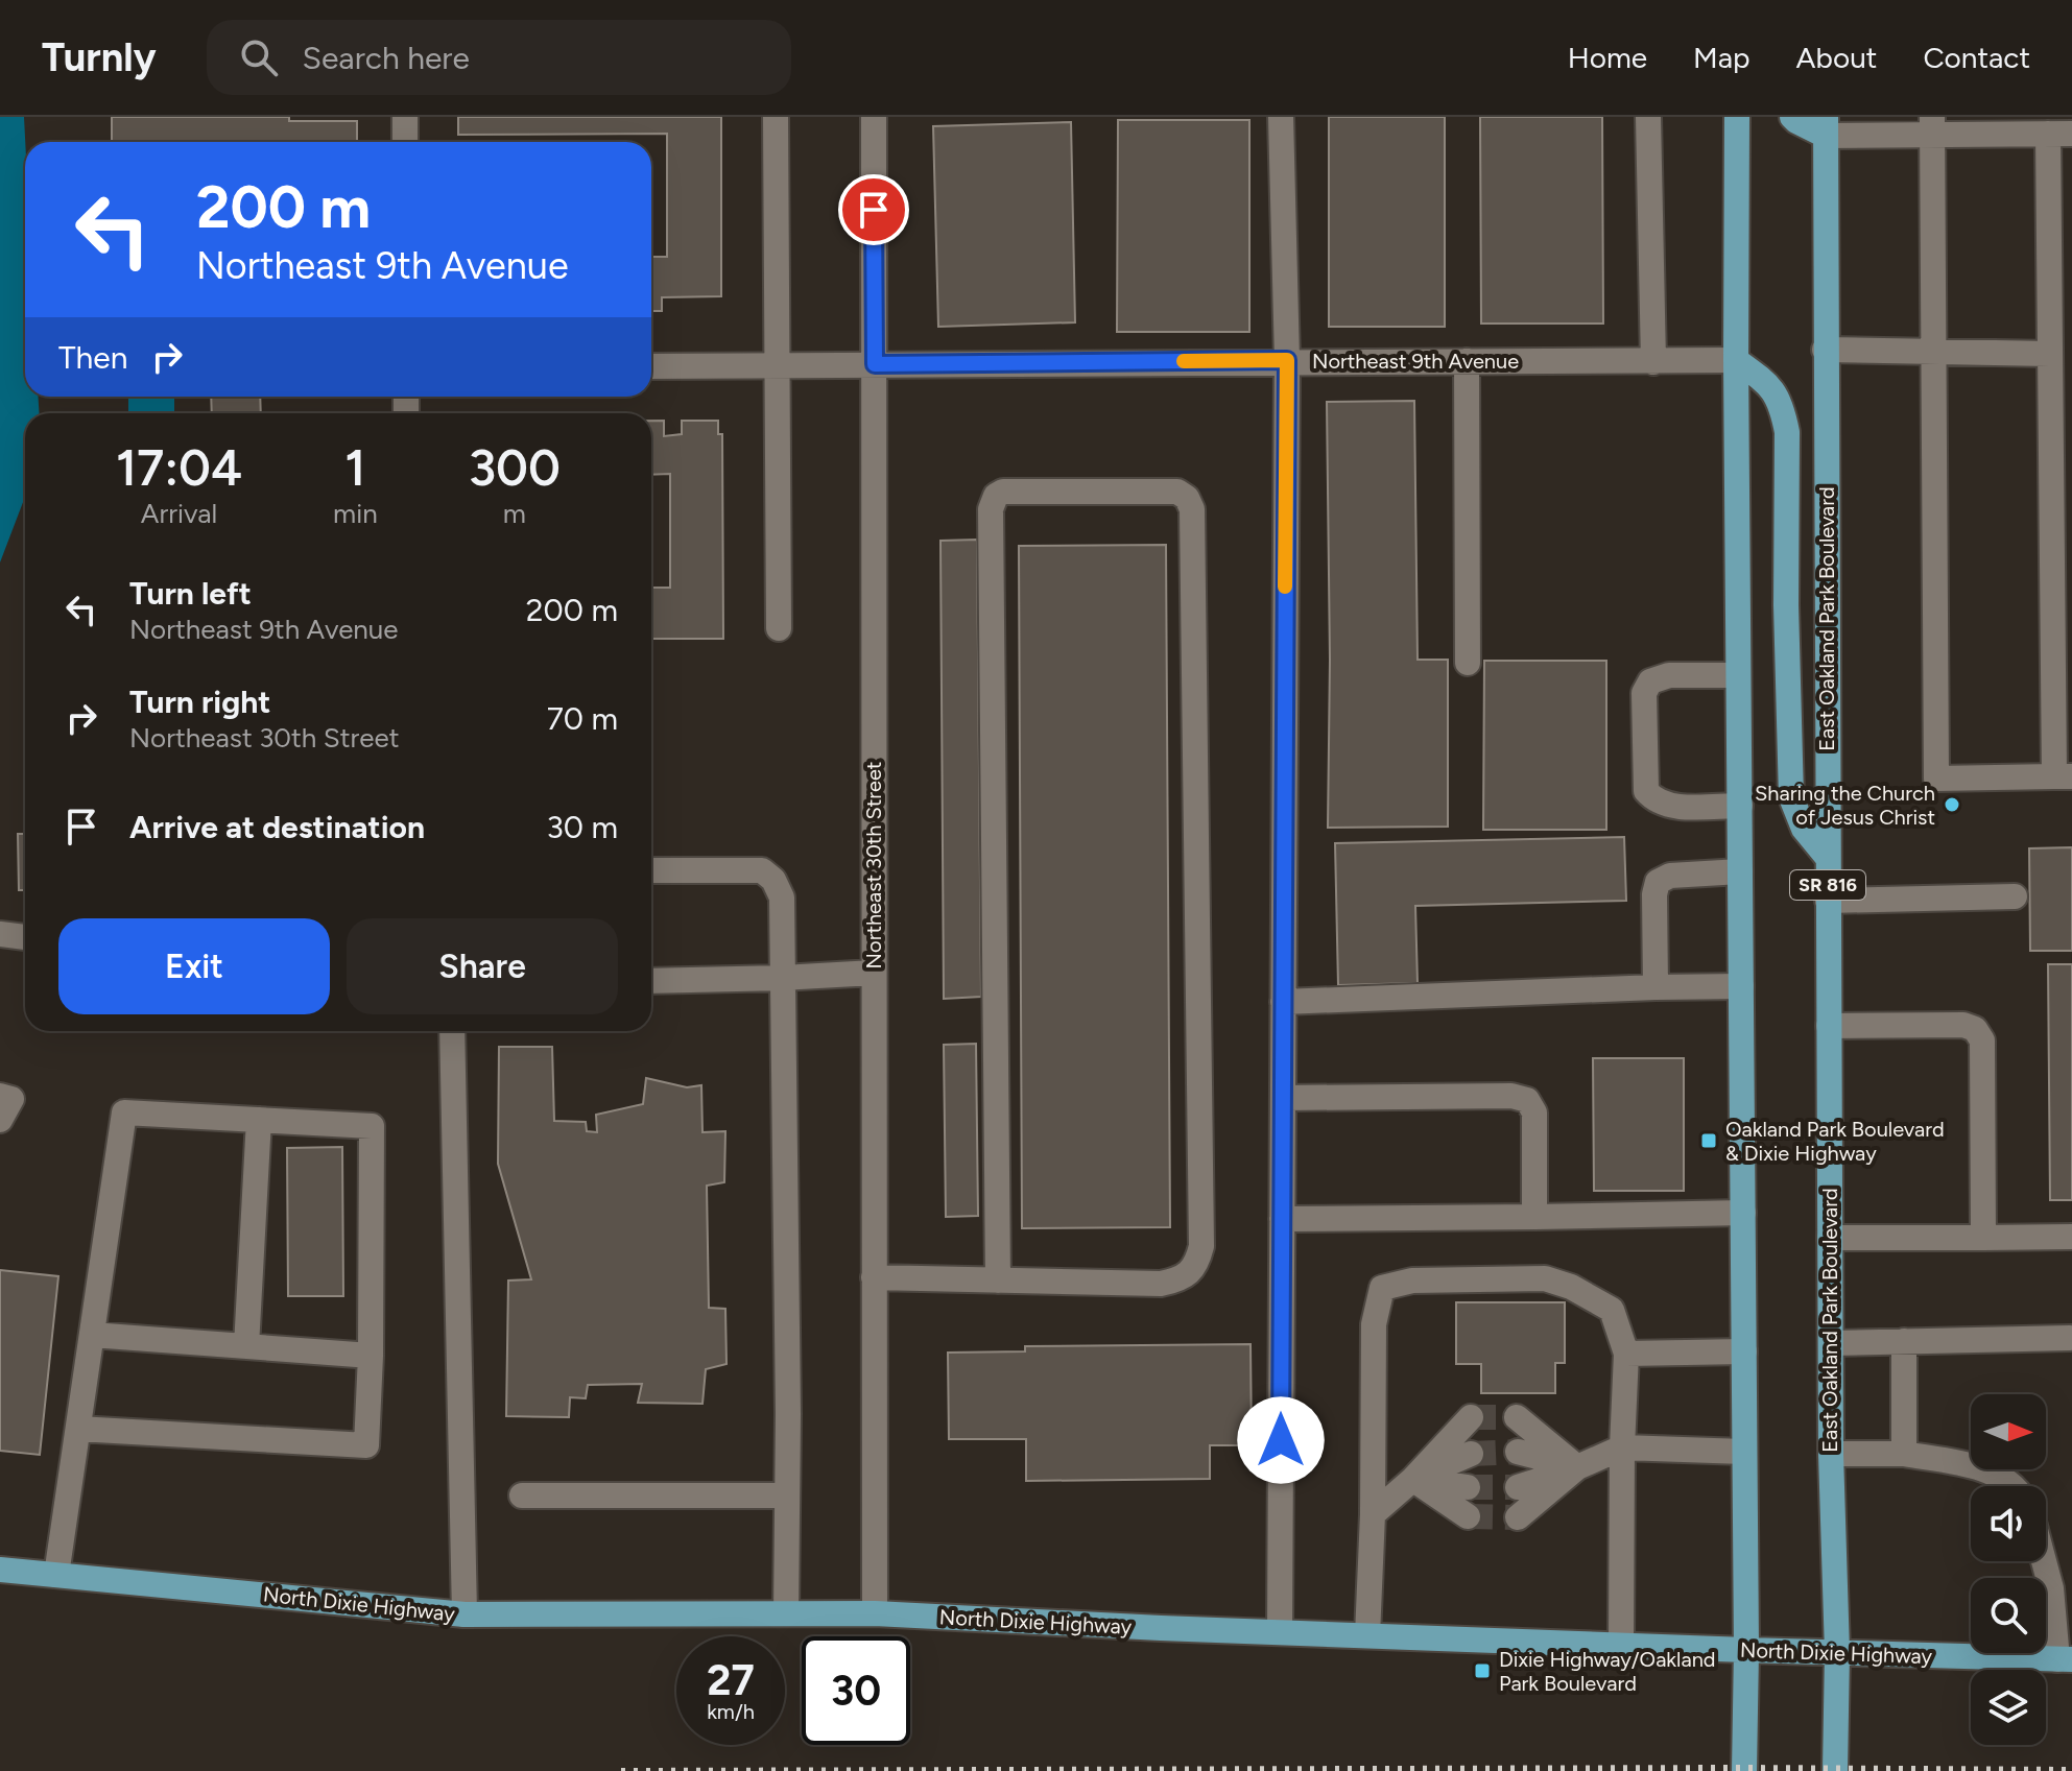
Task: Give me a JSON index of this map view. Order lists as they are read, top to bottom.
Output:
{
  "streets": {
    "main road": ["East Oakland Park Boulevard", "SR 816", "North Dixie Highway"],
    "street": ["Northeast 9th Avenue", "Northeast 30th Street"]
  },
  "crossings": [
    ["Northeast 9th Avenue", "Northeast 30th Street"],
    ["East Oakland Park Boulevard", "North Dixie Highway"],
    ["Northeast 30th Street", "North Dixie Highway"]
  ],
  "places": {
    "other": ["Sharing the Church of Jesus Christ"],
    "transit": ["Oakland Park Boulevard & Dixie Highway", "Dixie Highway/Oakland Park Boulevard"]
  },
  "north": "right",
  "page": {
    "header": "Turnly",
    "search": "Search here",
    "nav": [
      "Home",
      "Map",
      "About",
      "Contact"
    ],
    "turn": ["200 m", "Northeast 9th Avenue"],
    "then": "Then",
    "eta": [
      "17:04",
      "Arrival",
      "1",
      "min",
      "300",
      "m"
    ],
    "list": [
      {
        "name": "Turn left",
        "note": "Northeast 9th Avenue",
        "value": "200 m"
      },
      {
        "name": "Turn right",
        "note": "Northeast 30th Street",
        "value": "70 m"
      },
      {
        "name": "Arrive at destination",
        "value": "30 m"
      }
    ],
    "buttons": ["Exit", "Share"],
    "speed": "27 km/h",
    "limit": "30"
  }
}
